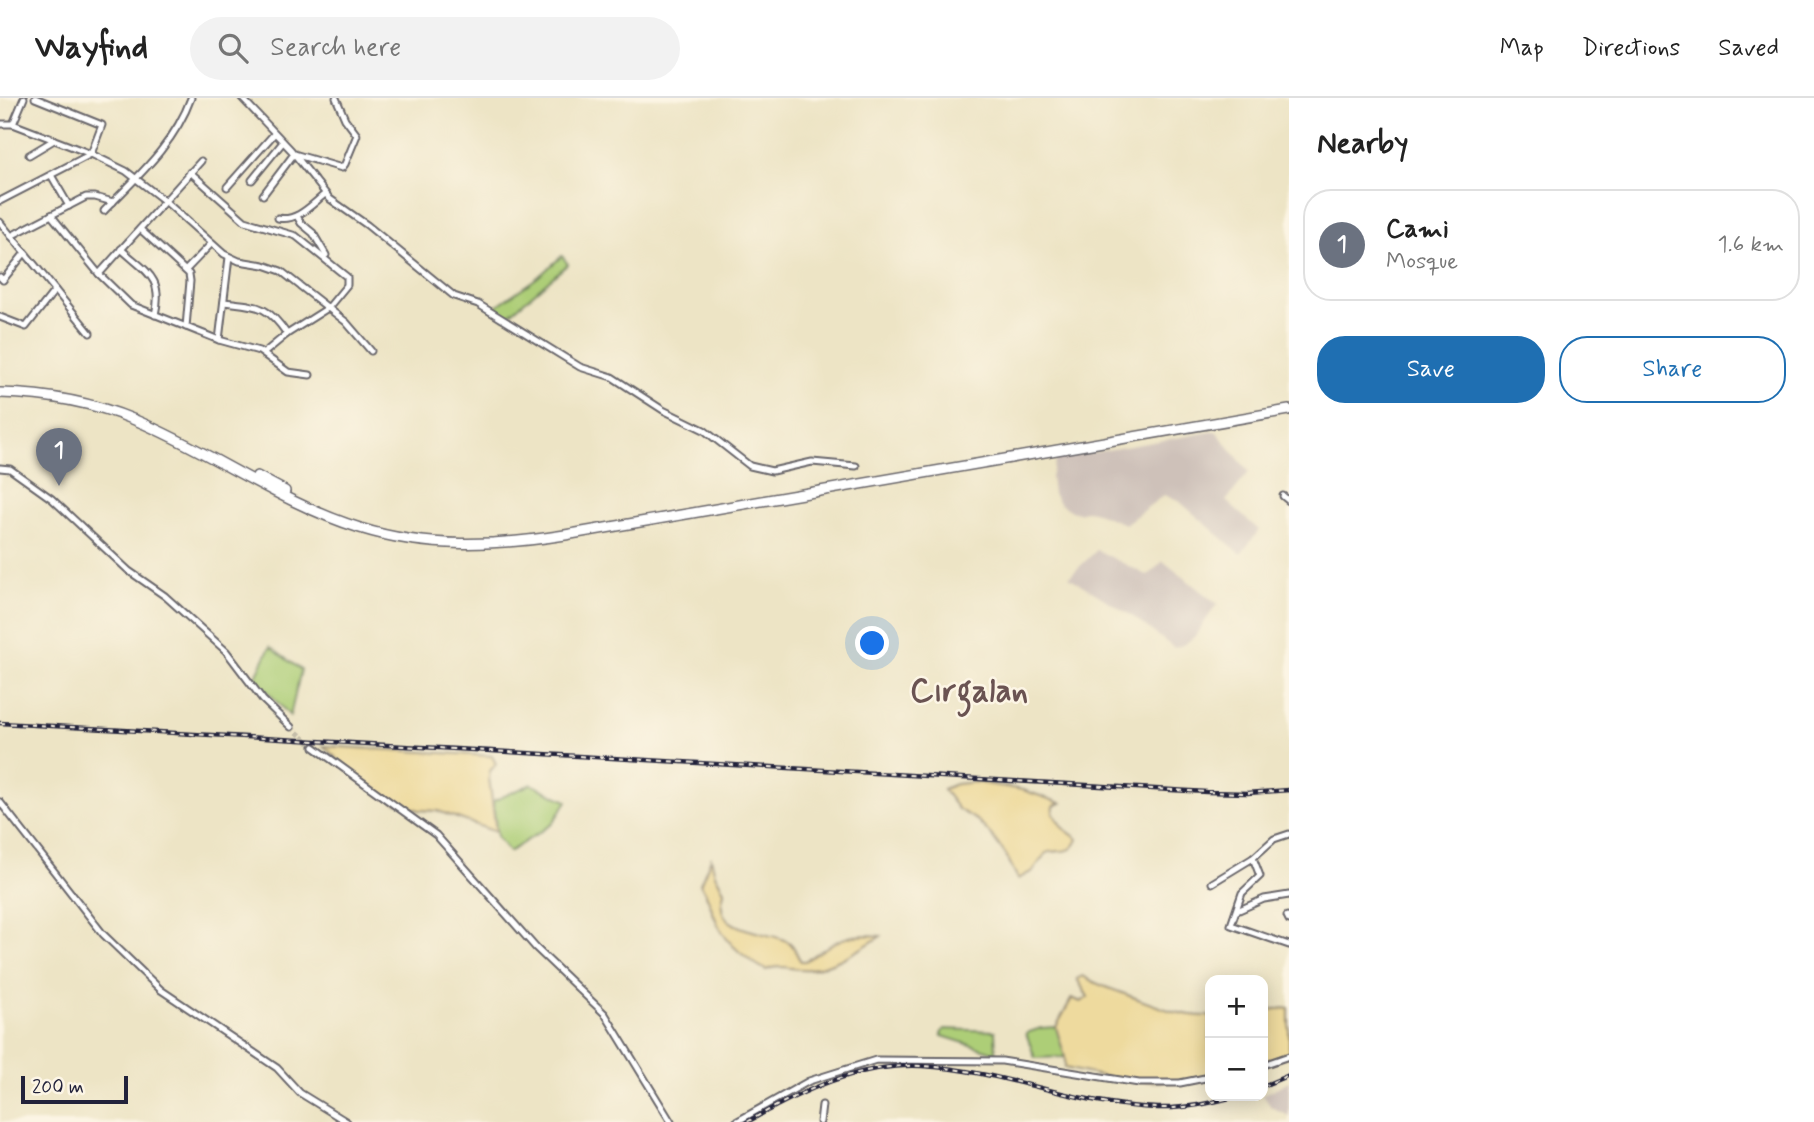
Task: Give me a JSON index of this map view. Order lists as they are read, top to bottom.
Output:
{
  "districts": ["Cırgalan"],
  "scale_bar": "200 m",
  "page": {
    "header": "Wayfind",
    "search": "Search here",
    "nav": ["Map", "Directions", "Saved"],
    "heading": "Nearby",
    "list": [
      {
        "mark": "1",
        "name": "Cami",
        "note": "Mosque",
        "value": "1.6 km"
      }
    ],
    "buttons": ["Save", "Share"],
    "pins": "1",
    "map_buttons": ["+", "−"],
    "scale": "200 m"
  }
}
